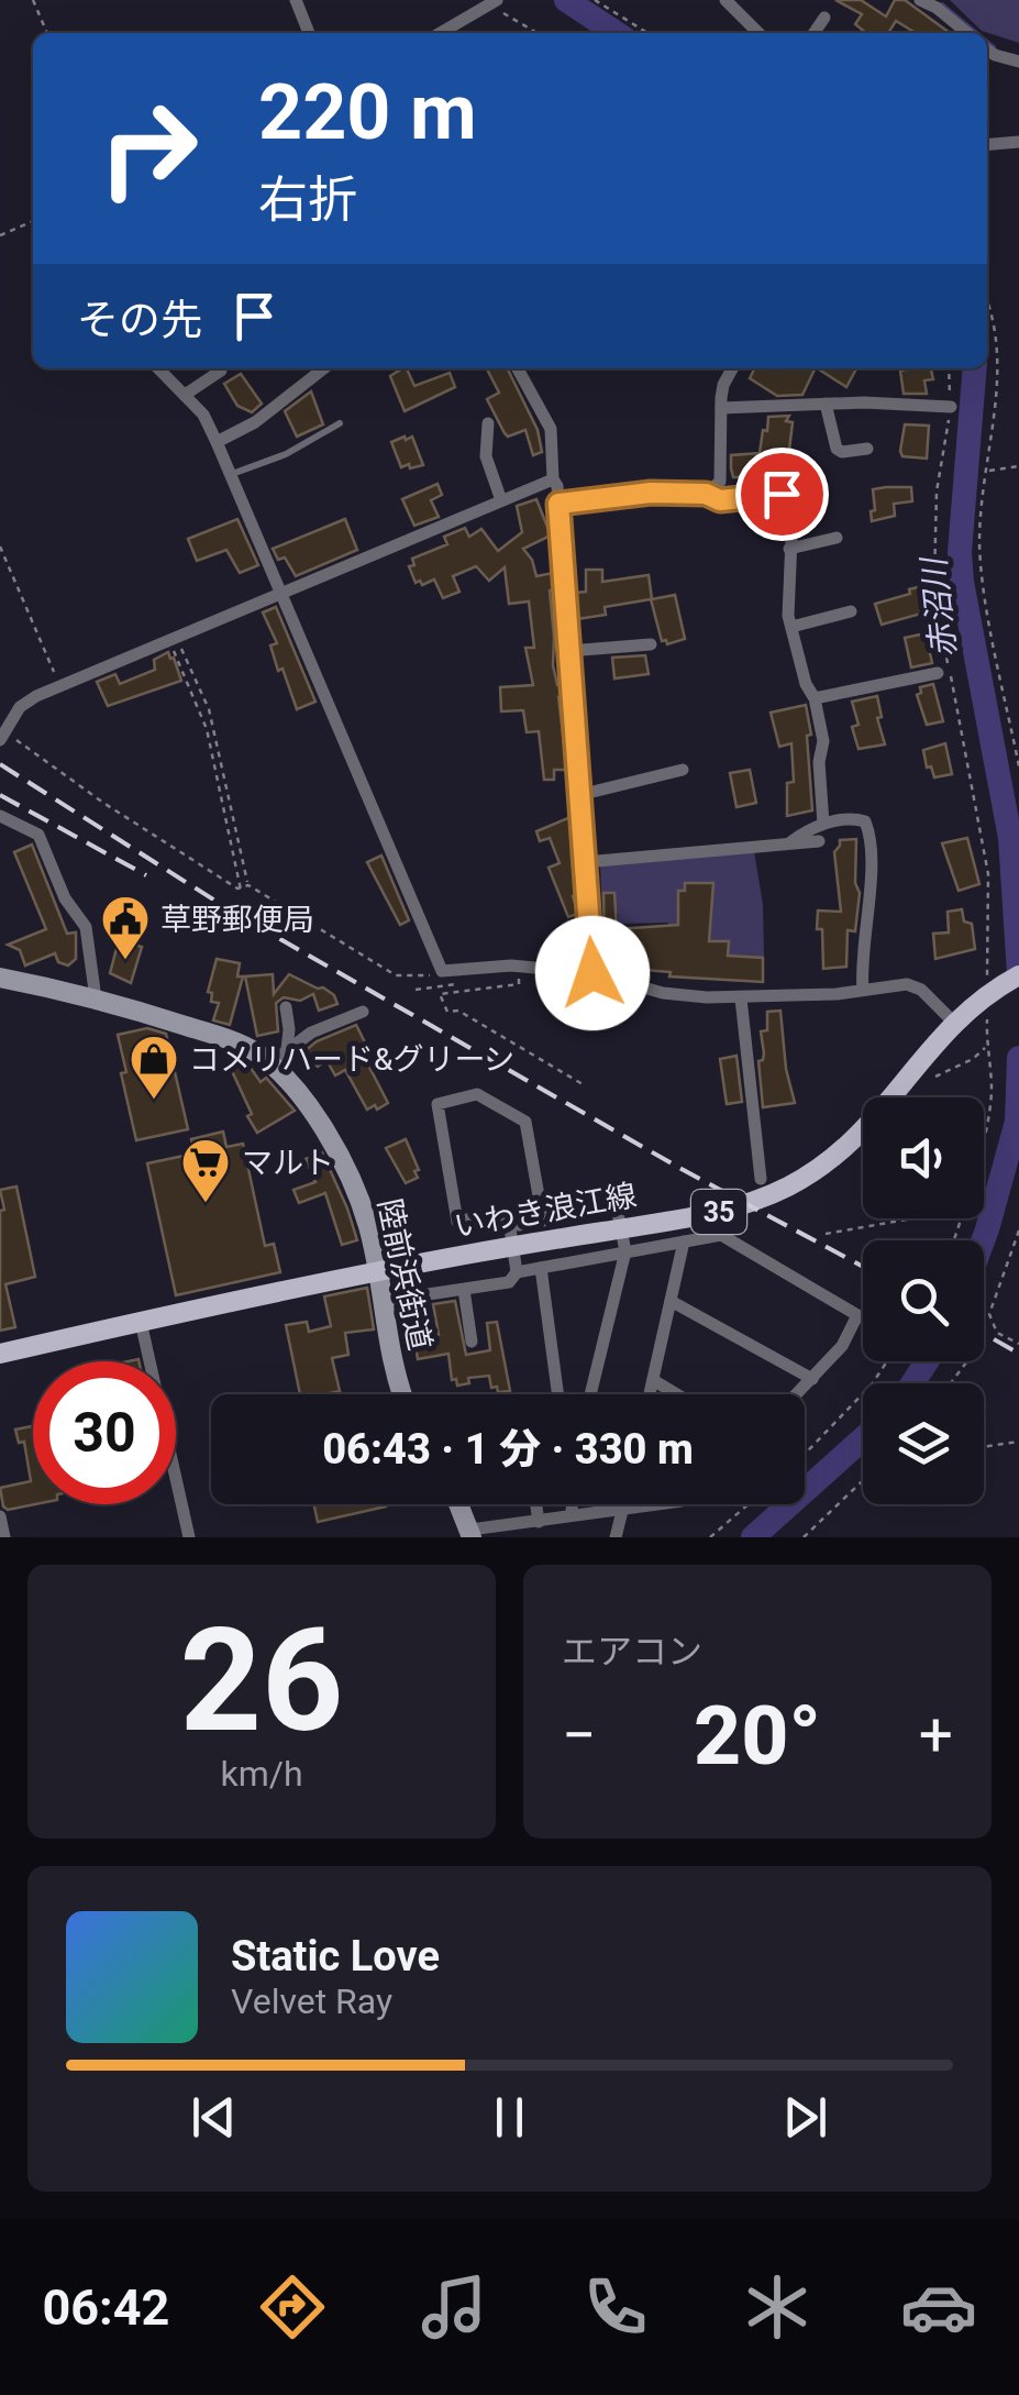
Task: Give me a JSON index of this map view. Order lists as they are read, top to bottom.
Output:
{
  "streets": {
    "main road": ["いわき浪江線", "35"],
    "street": ["陸前浜街道"]
  },
  "crossings": [
    ["いわき浪江線", "陸前浜街道"]
  ],
  "water": ["赤沼川"],
  "places": {
    "public building": ["草野郵便局"],
    "shop": ["コメリハード&グリーン"],
    "supermarket": ["マルト"]
  },
  "page": {
    "turn": ["220 m", "右折"],
    "then": "その先",
    "limit": "30",
    "trip": "06:43 · 1 分 · 330 m",
    "tile": [
      ["26", "km/h"],
      "エアコン"
    ],
    "heat": ["−", "20°", "+"],
    "song": ["Static Love", "Velvet Ray"],
    "tabs": "06:42"
  }
}
